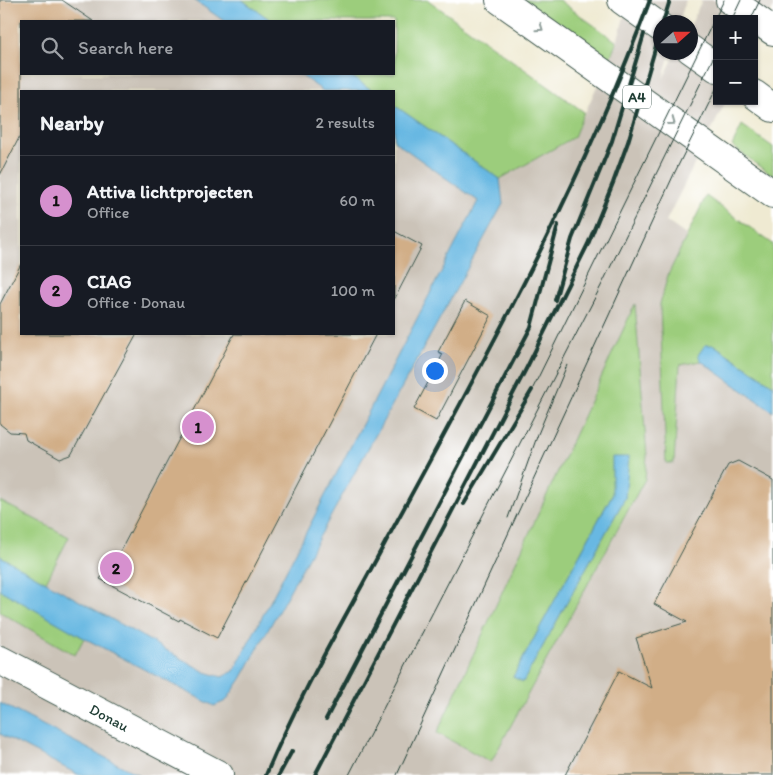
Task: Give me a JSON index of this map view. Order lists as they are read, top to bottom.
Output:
{
  "streets": {
    "main road": ["A4", "Donau"]
  },
  "north": "right",
  "page": {
    "map_buttons": ["+", "−"],
    "search": "Search here",
    "heading": ["Nearby", "2 results"],
    "list": [
      {
        "mark": "1",
        "name": "Attiva lichtprojecten",
        "note": "Office",
        "value": "60 m"
      },
      {
        "mark": "2",
        "name": "CIAG",
        "note": "Office · Donau",
        "value": "100 m"
      }
    ],
    "pins": ["1", "2"]
  }
}
